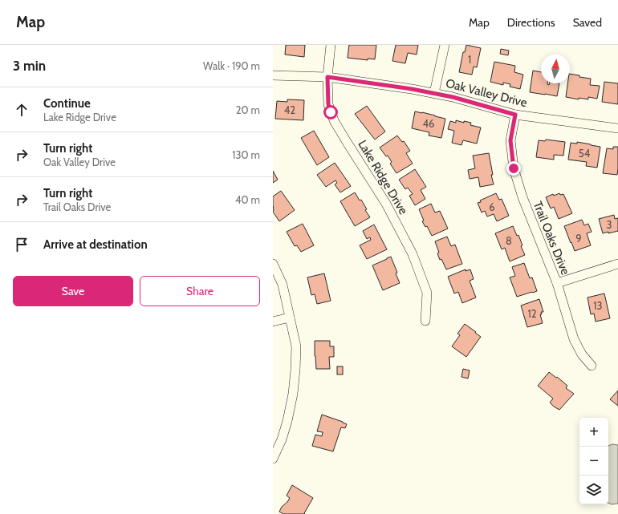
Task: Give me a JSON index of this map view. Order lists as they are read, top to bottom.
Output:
{
  "streets": {
    "street": ["Oak Valley Drive", "Lake Ridge Drive", "Trail Oaks Drive"]
  },
  "crossings": [
    ["Oak Valley Drive", "Lake Ridge Drive"],
    ["Oak Valley Drive", "Trail Oaks Drive"]
  ],
  "house_numbers": [
    "1",
    "42",
    "46",
    "54",
    "6",
    "3",
    "9",
    "8",
    "13",
    "12"
  ],
  "north": "top",
  "page": {
    "header": "Map",
    "nav": ["Map", "Directions", "Saved"],
    "heading": ["3 min", "Walk · 190 m"],
    "list": [
      ["Continue", "Lake Ridge Drive", "20 m"],
      ["Turn right", "Oak Valley Drive", "130 m"],
      ["Turn right", "Trail Oaks Drive", "40 m"],
      "Arrive at destination"
    ],
    "buttons": ["Save", "Share"],
    "map_buttons": ["+", "−"]
  }
}
